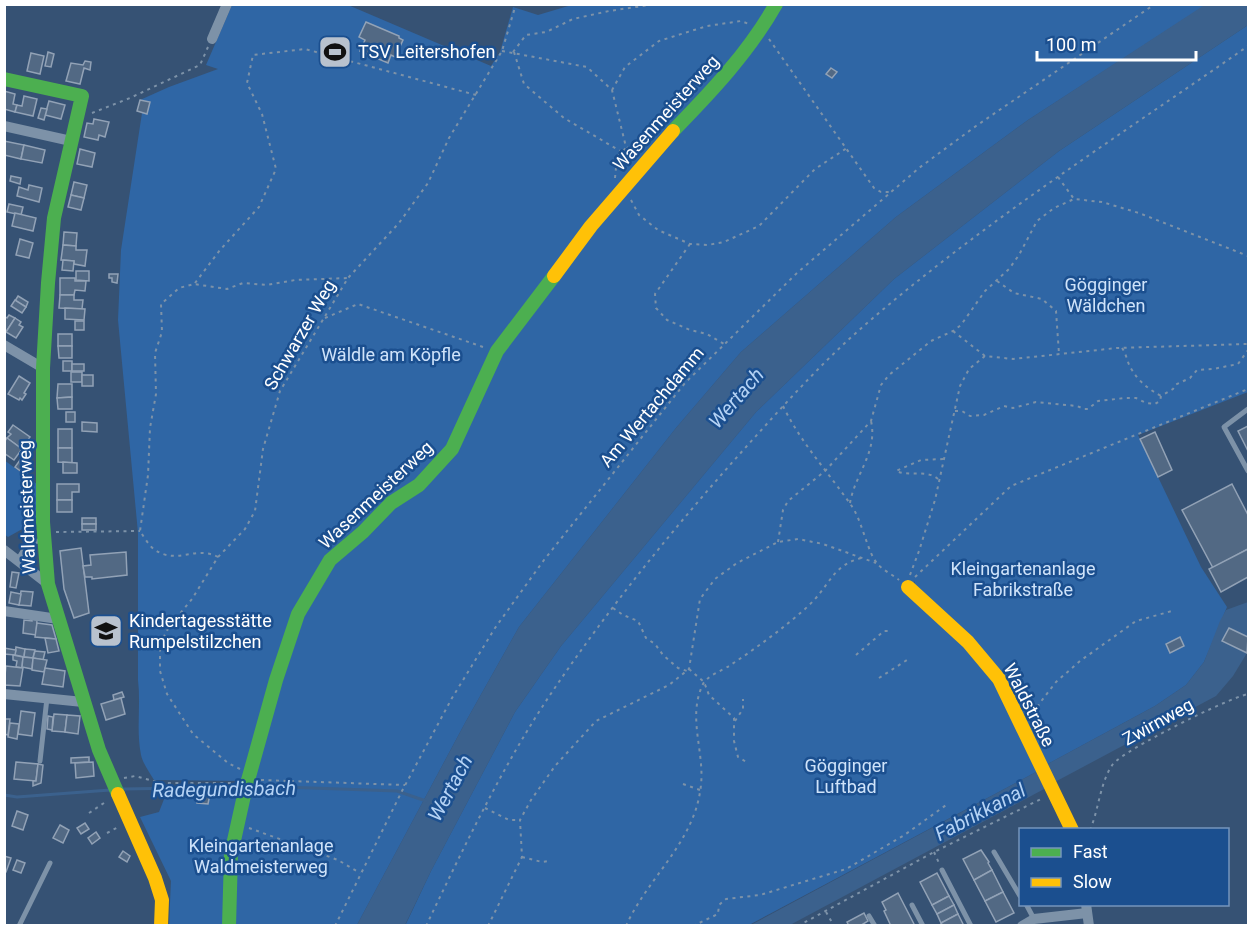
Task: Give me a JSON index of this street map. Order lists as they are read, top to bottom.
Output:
{
  "streets": {
    "street": ["Wasenmeisterweg", "Waldmeisterweg", "Waldstraße"],
    "path": ["Schwarzer Weg", "Am Wertachdamm", "Zwirnweg"]
  },
  "crossings": [
    ["Wasenmeisterweg", "Schwarzer Weg"]
  ],
  "water": ["Wertach", "Radegundisbach", "Fabrikkanal"],
  "parks": [
    "Gögginger Wäldchen",
    "Wäldle am Köpfle",
    "Kleingartenanlage Fabrikstraße",
    "Gögginger Luftbad",
    "Kleingartenanlage Waldmeisterweg"
  ],
  "places": {
    "sports": ["TSV Leitershofen"],
    "school or university": ["Kindertagesstätte Rumpelstilzchen"]
  },
  "legend": ["Fast", "Slow"],
  "scale_bar": "100 m"
}
